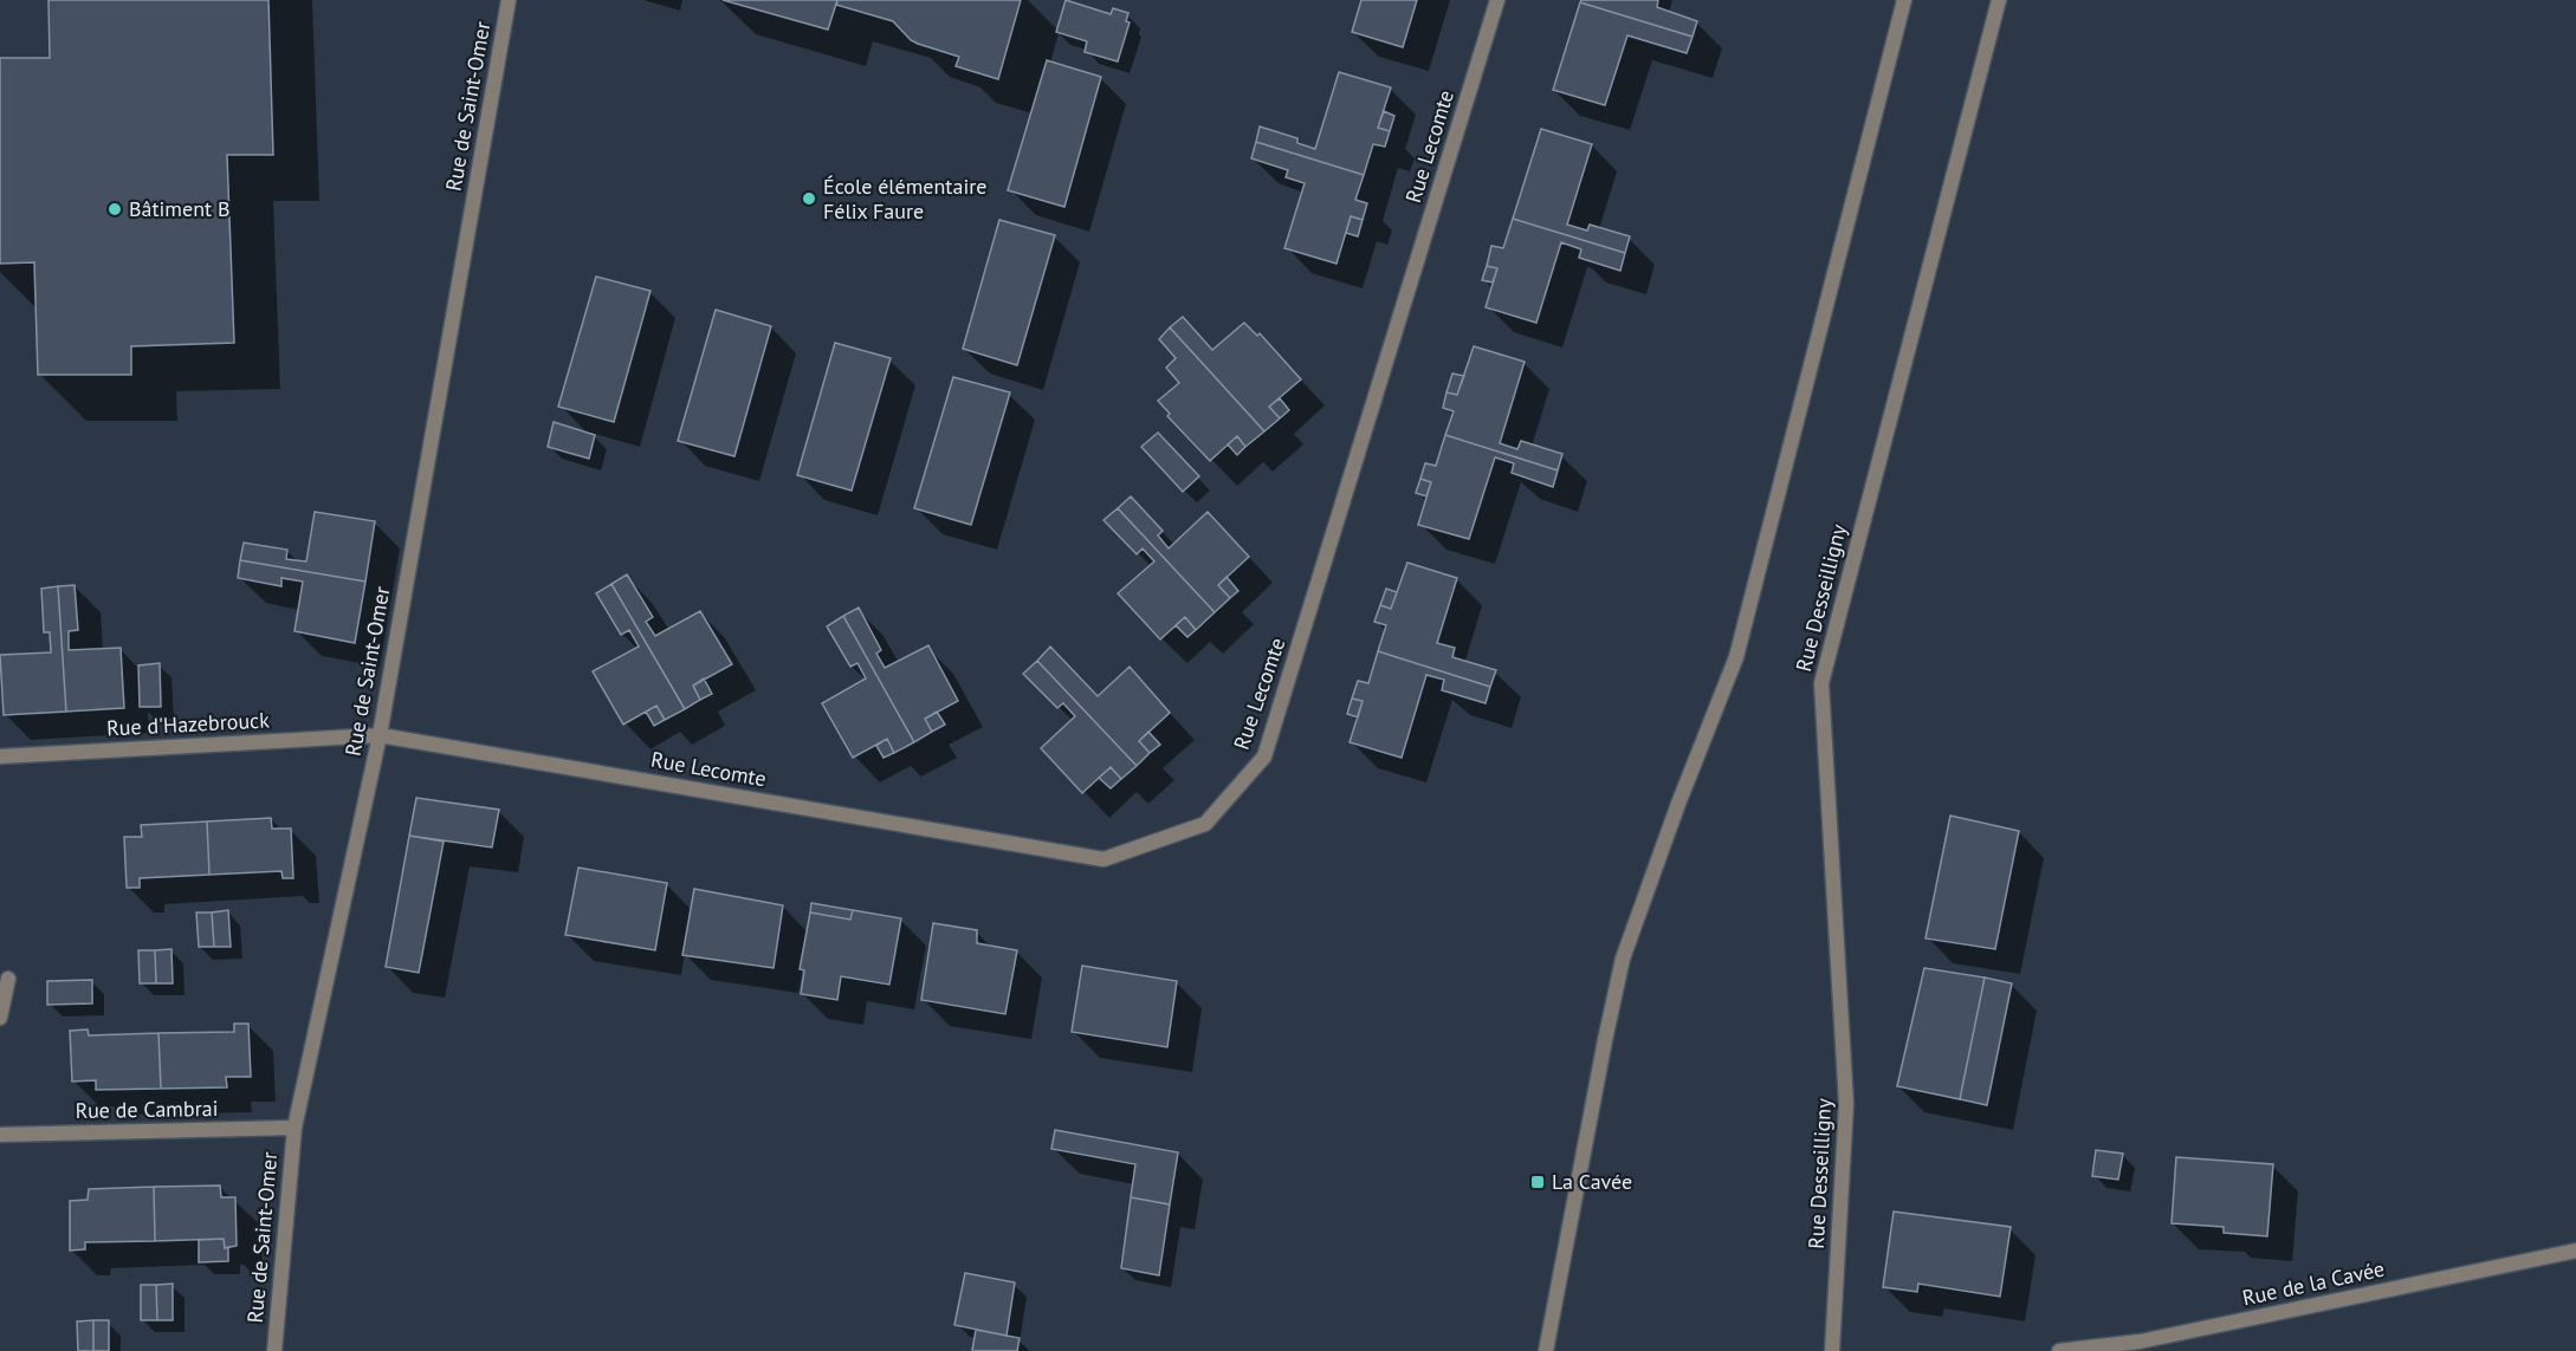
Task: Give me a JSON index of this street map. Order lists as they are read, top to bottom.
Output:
{
  "streets": {
    "street": [
      "Rue de Saint-Omer",
      "Rue Lecomte",
      "Rue Desseilligny",
      "Rue d'Hazebrouck",
      "Rue de Cambrai",
      "Rue de la Cavée"
    ]
  },
  "crossings": [
    ["Rue de Saint-Omer", "Rue Lecomte"],
    ["Rue de Saint-Omer", "Rue d'Hazebrouck"],
    ["Rue de Saint-Omer", "Rue de Cambrai"],
    ["Rue Lecomte", "Rue d'Hazebrouck"]
  ],
  "places": {
    "other": ["École élémentaire Félix Faure", "Bâtiment B"],
    "transit": ["La Cavée"]
  }
}
